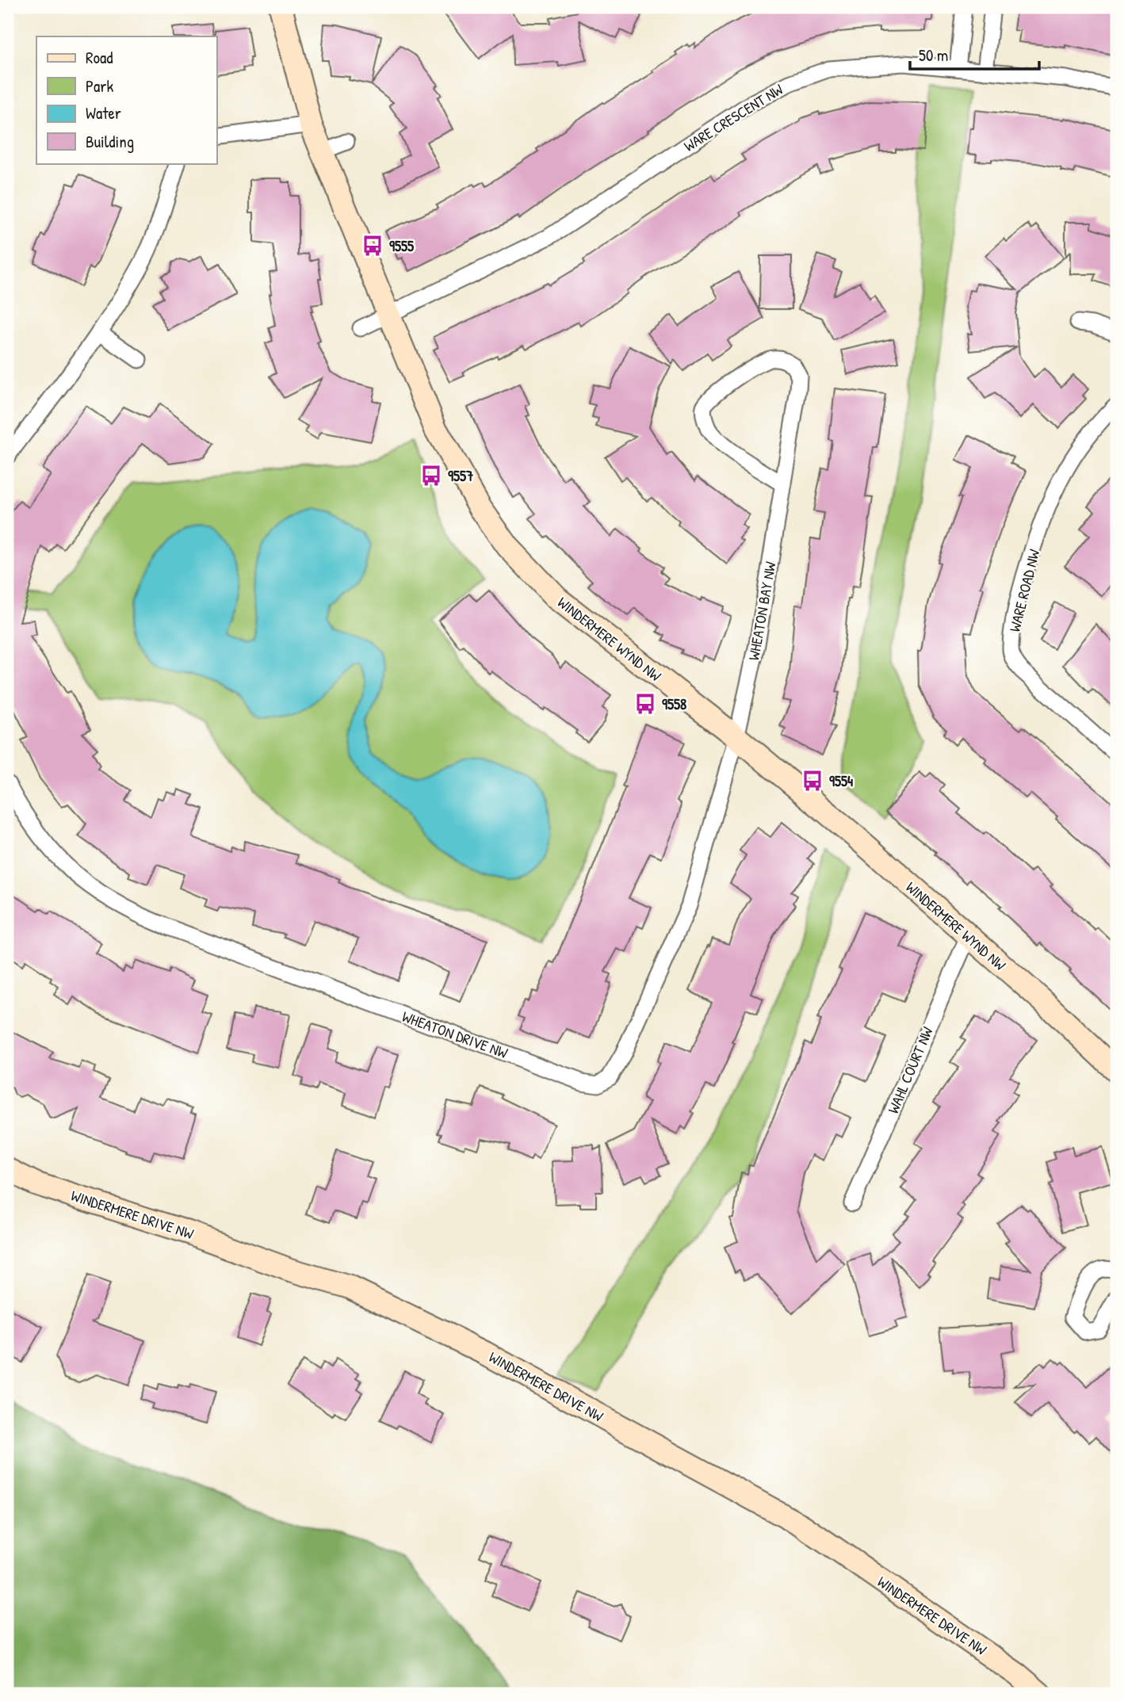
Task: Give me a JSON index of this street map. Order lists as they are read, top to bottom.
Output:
{
  "streets": {
    "street": [
      "WARE CRESCENT NW",
      "WARE ROAD NW",
      "WHEATON BAY NW",
      "WINDERMERE WYND NW",
      "WHEATON DRIVE NW",
      "WAHL COURT NW",
      "WINDERMERE DRIVE NW"
    ]
  },
  "crossings": [
    ["WARE CRESCENT NW", "WINDERMERE WYND NW"],
    ["WHEATON BAY NW", "WINDERMERE WYND NW"],
    ["WHEATON BAY NW", "WHEATON DRIVE NW"],
    ["WINDERMERE WYND NW", "WHEATON DRIVE NW"],
    ["WINDERMERE WYND NW", "WAHL COURT NW"]
  ],
  "places": {
    "bus stop": [
      "9555",
      "9557",
      "9558",
      "9554"
    ]
  },
  "legend": [
    "Road",
    "Park",
    "Water",
    "Building"
  ],
  "scale_bar": "50 m"
}
